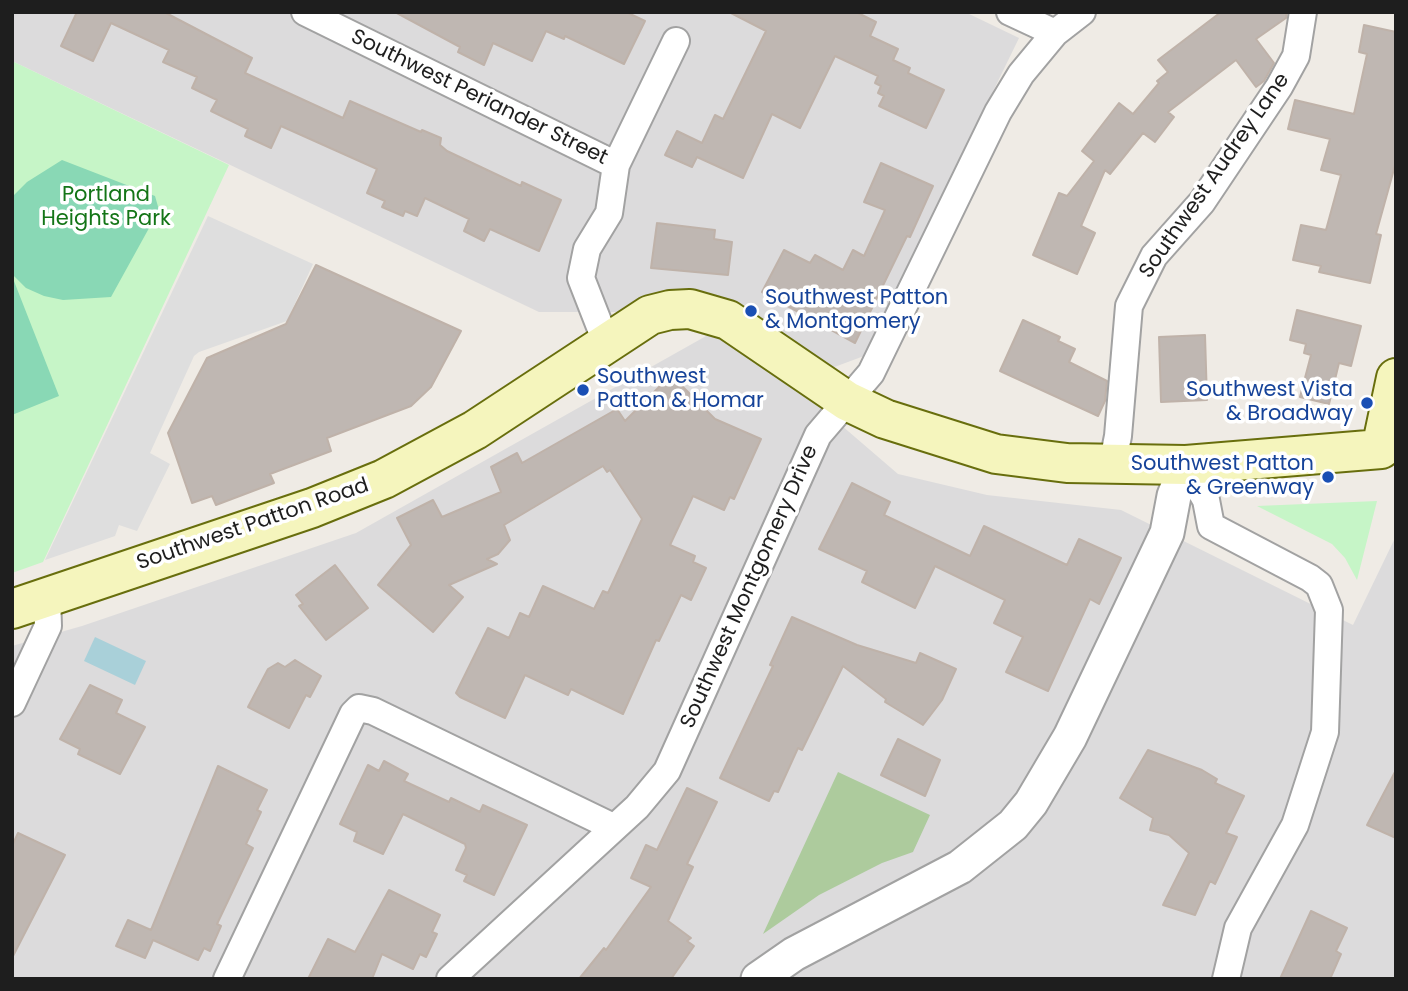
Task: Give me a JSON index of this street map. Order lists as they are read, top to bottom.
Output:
{
  "streets": {
    "main road": ["Southwest Patton Road"],
    "street": ["Southwest Periander Street", "Southwest Audrey Lane", "Southwest Montgomery Drive"]
  },
  "crossings": [
    ["Southwest Audrey Lane", "Southwest Patton Road"],
    ["Southwest Patton Road", "Southwest Montgomery Drive"]
  ],
  "parks": ["Portland Heights Park"],
  "places": [
    "Southwest Patton & Montgomery",
    "Southwest Patton & Homar",
    "Southwest Vista & Broadway",
    "Southwest Patton & Greenway"
  ]
}
